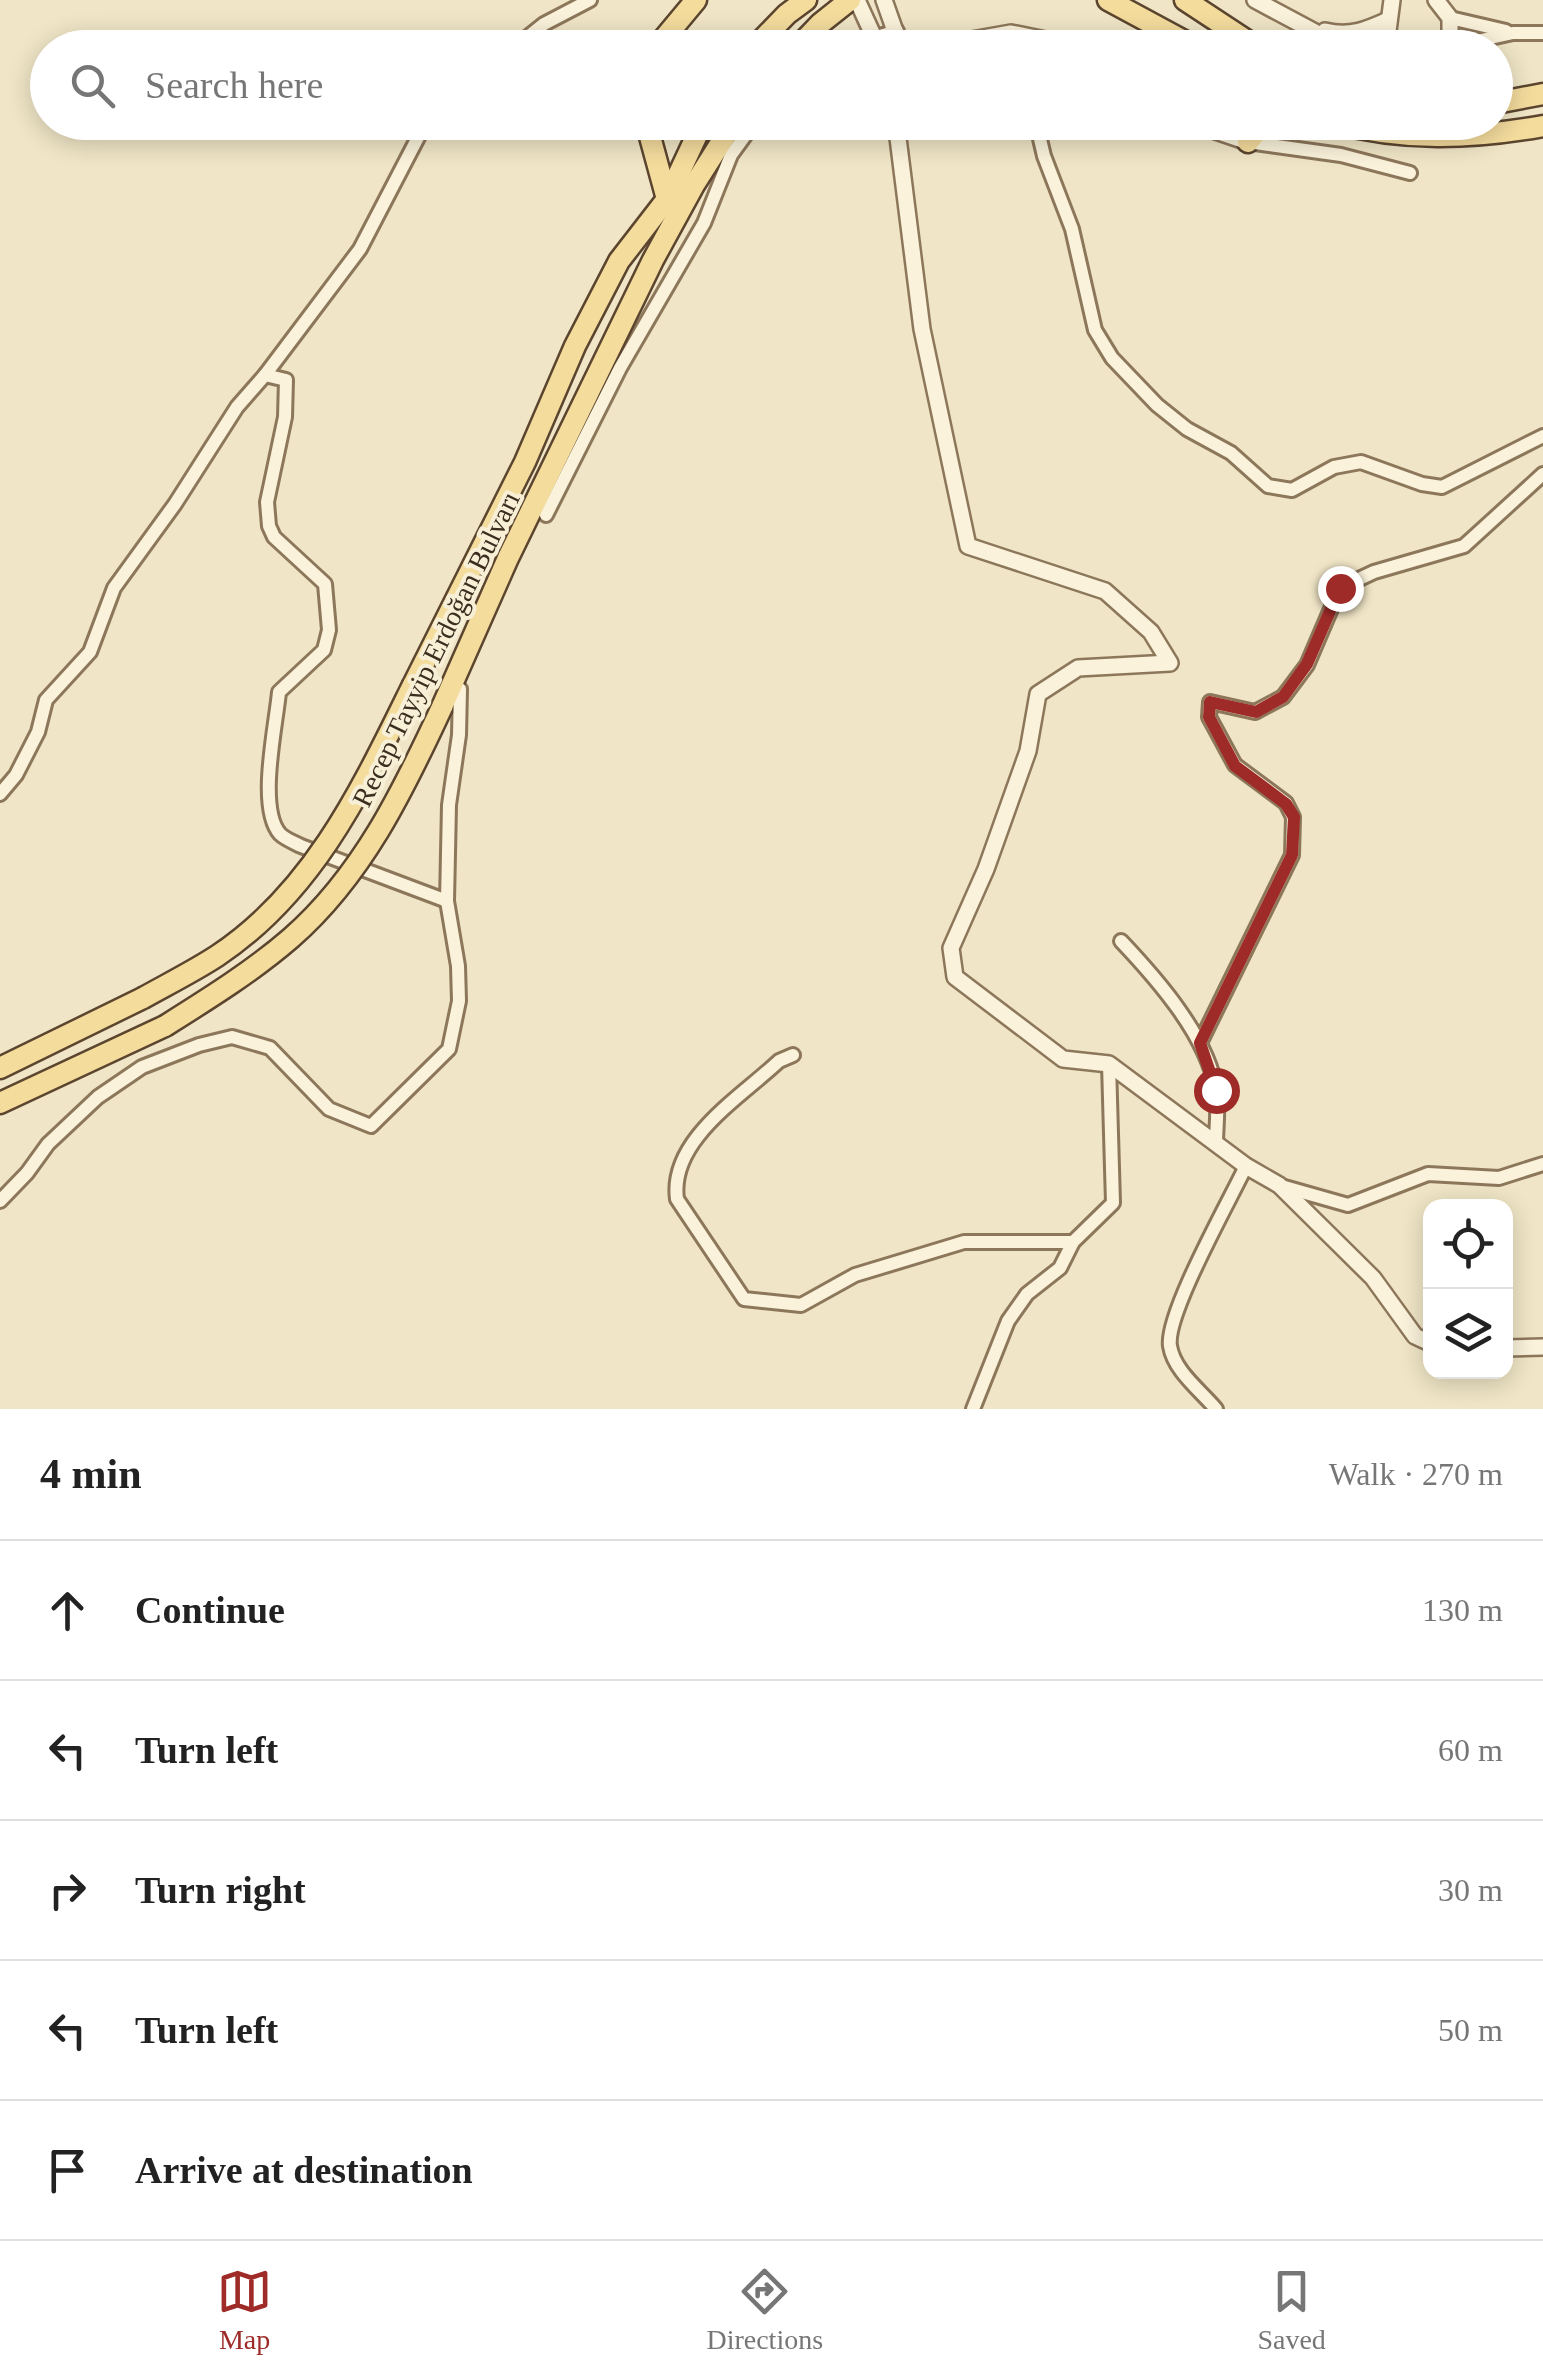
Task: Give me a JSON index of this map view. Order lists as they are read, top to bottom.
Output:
{
  "streets": {
    "main road": ["Recep Tayyip Erdoğan Bulvarı"]
  },
  "page": {
    "search": "Search here",
    "heading": ["4 min", "Walk · 270 m"],
    "list": [
      ["Continue", "130 m"],
      ["Turn left", "60 m"],
      ["Turn right", "30 m"],
      ["Turn left", "50 m"],
      "Arrive at destination"
    ],
    "nav": ["Map", "Directions", "Saved"]
  }
}
